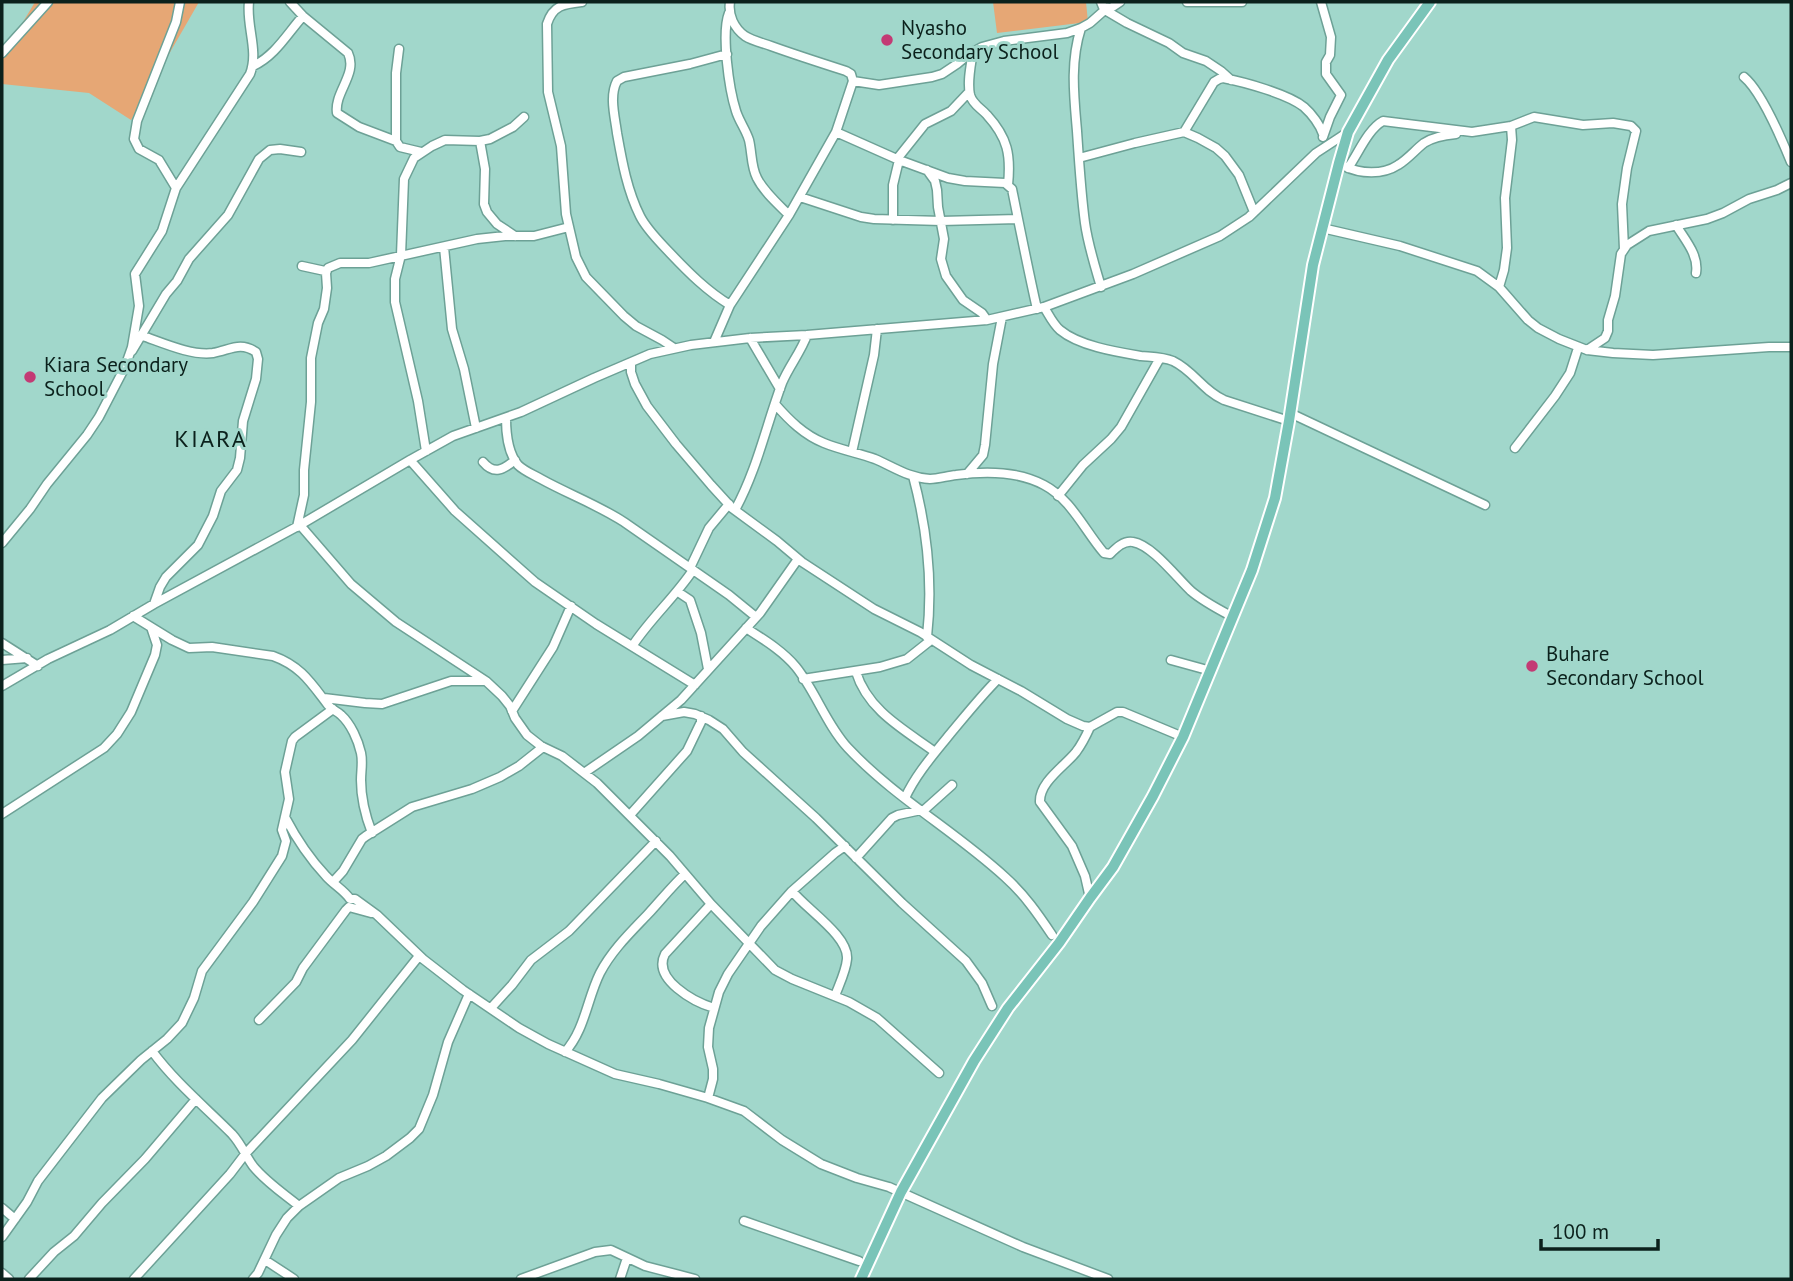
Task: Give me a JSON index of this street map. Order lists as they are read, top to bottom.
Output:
{
  "districts": ["KIARA"],
  "places": ["Nyasho Secondary School", "Kiara Secondary School", "Buhare Secondary School"],
  "scale_bar": "100 m"
}
